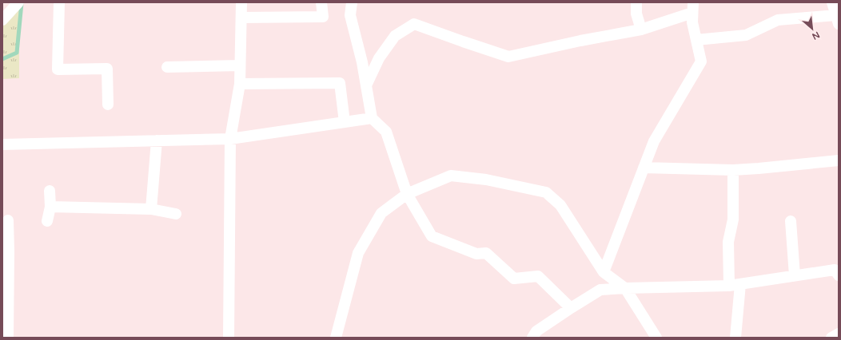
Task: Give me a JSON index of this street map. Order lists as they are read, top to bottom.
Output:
{
  "north": "bottom right"
}
